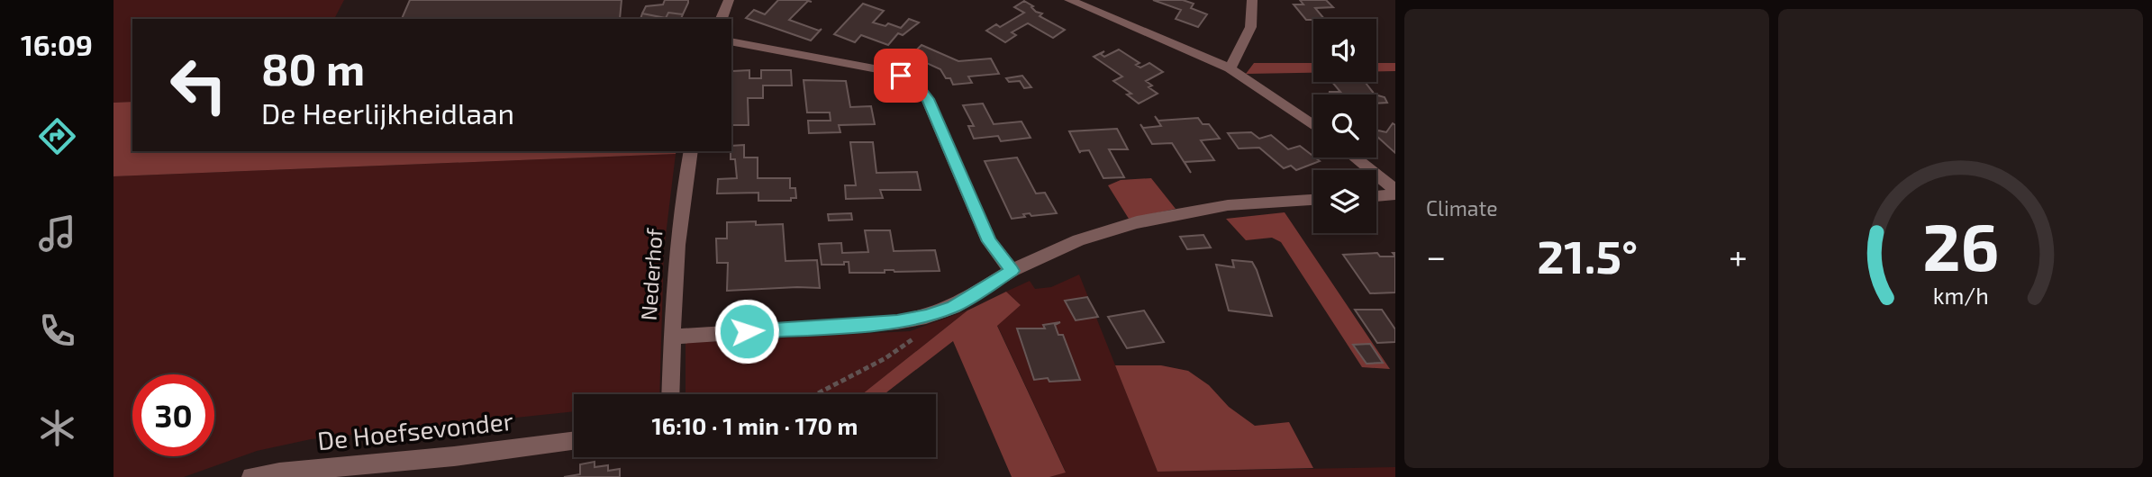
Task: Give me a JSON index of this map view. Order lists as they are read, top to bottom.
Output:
{
  "streets": {
    "street": ["Nederhof", "De Hoefsevonder"]
  },
  "page": {
    "tabs": "16:09",
    "tile": "Climate",
    "turn": ["80 m", "De Heerlijkheidlaan"],
    "heat": ["−", "21.5°", "+"],
    "limit": "30",
    "trip": "16:10 · 1 min · 170 m",
    "gauge": ["26", "km/h"]
  }
}
